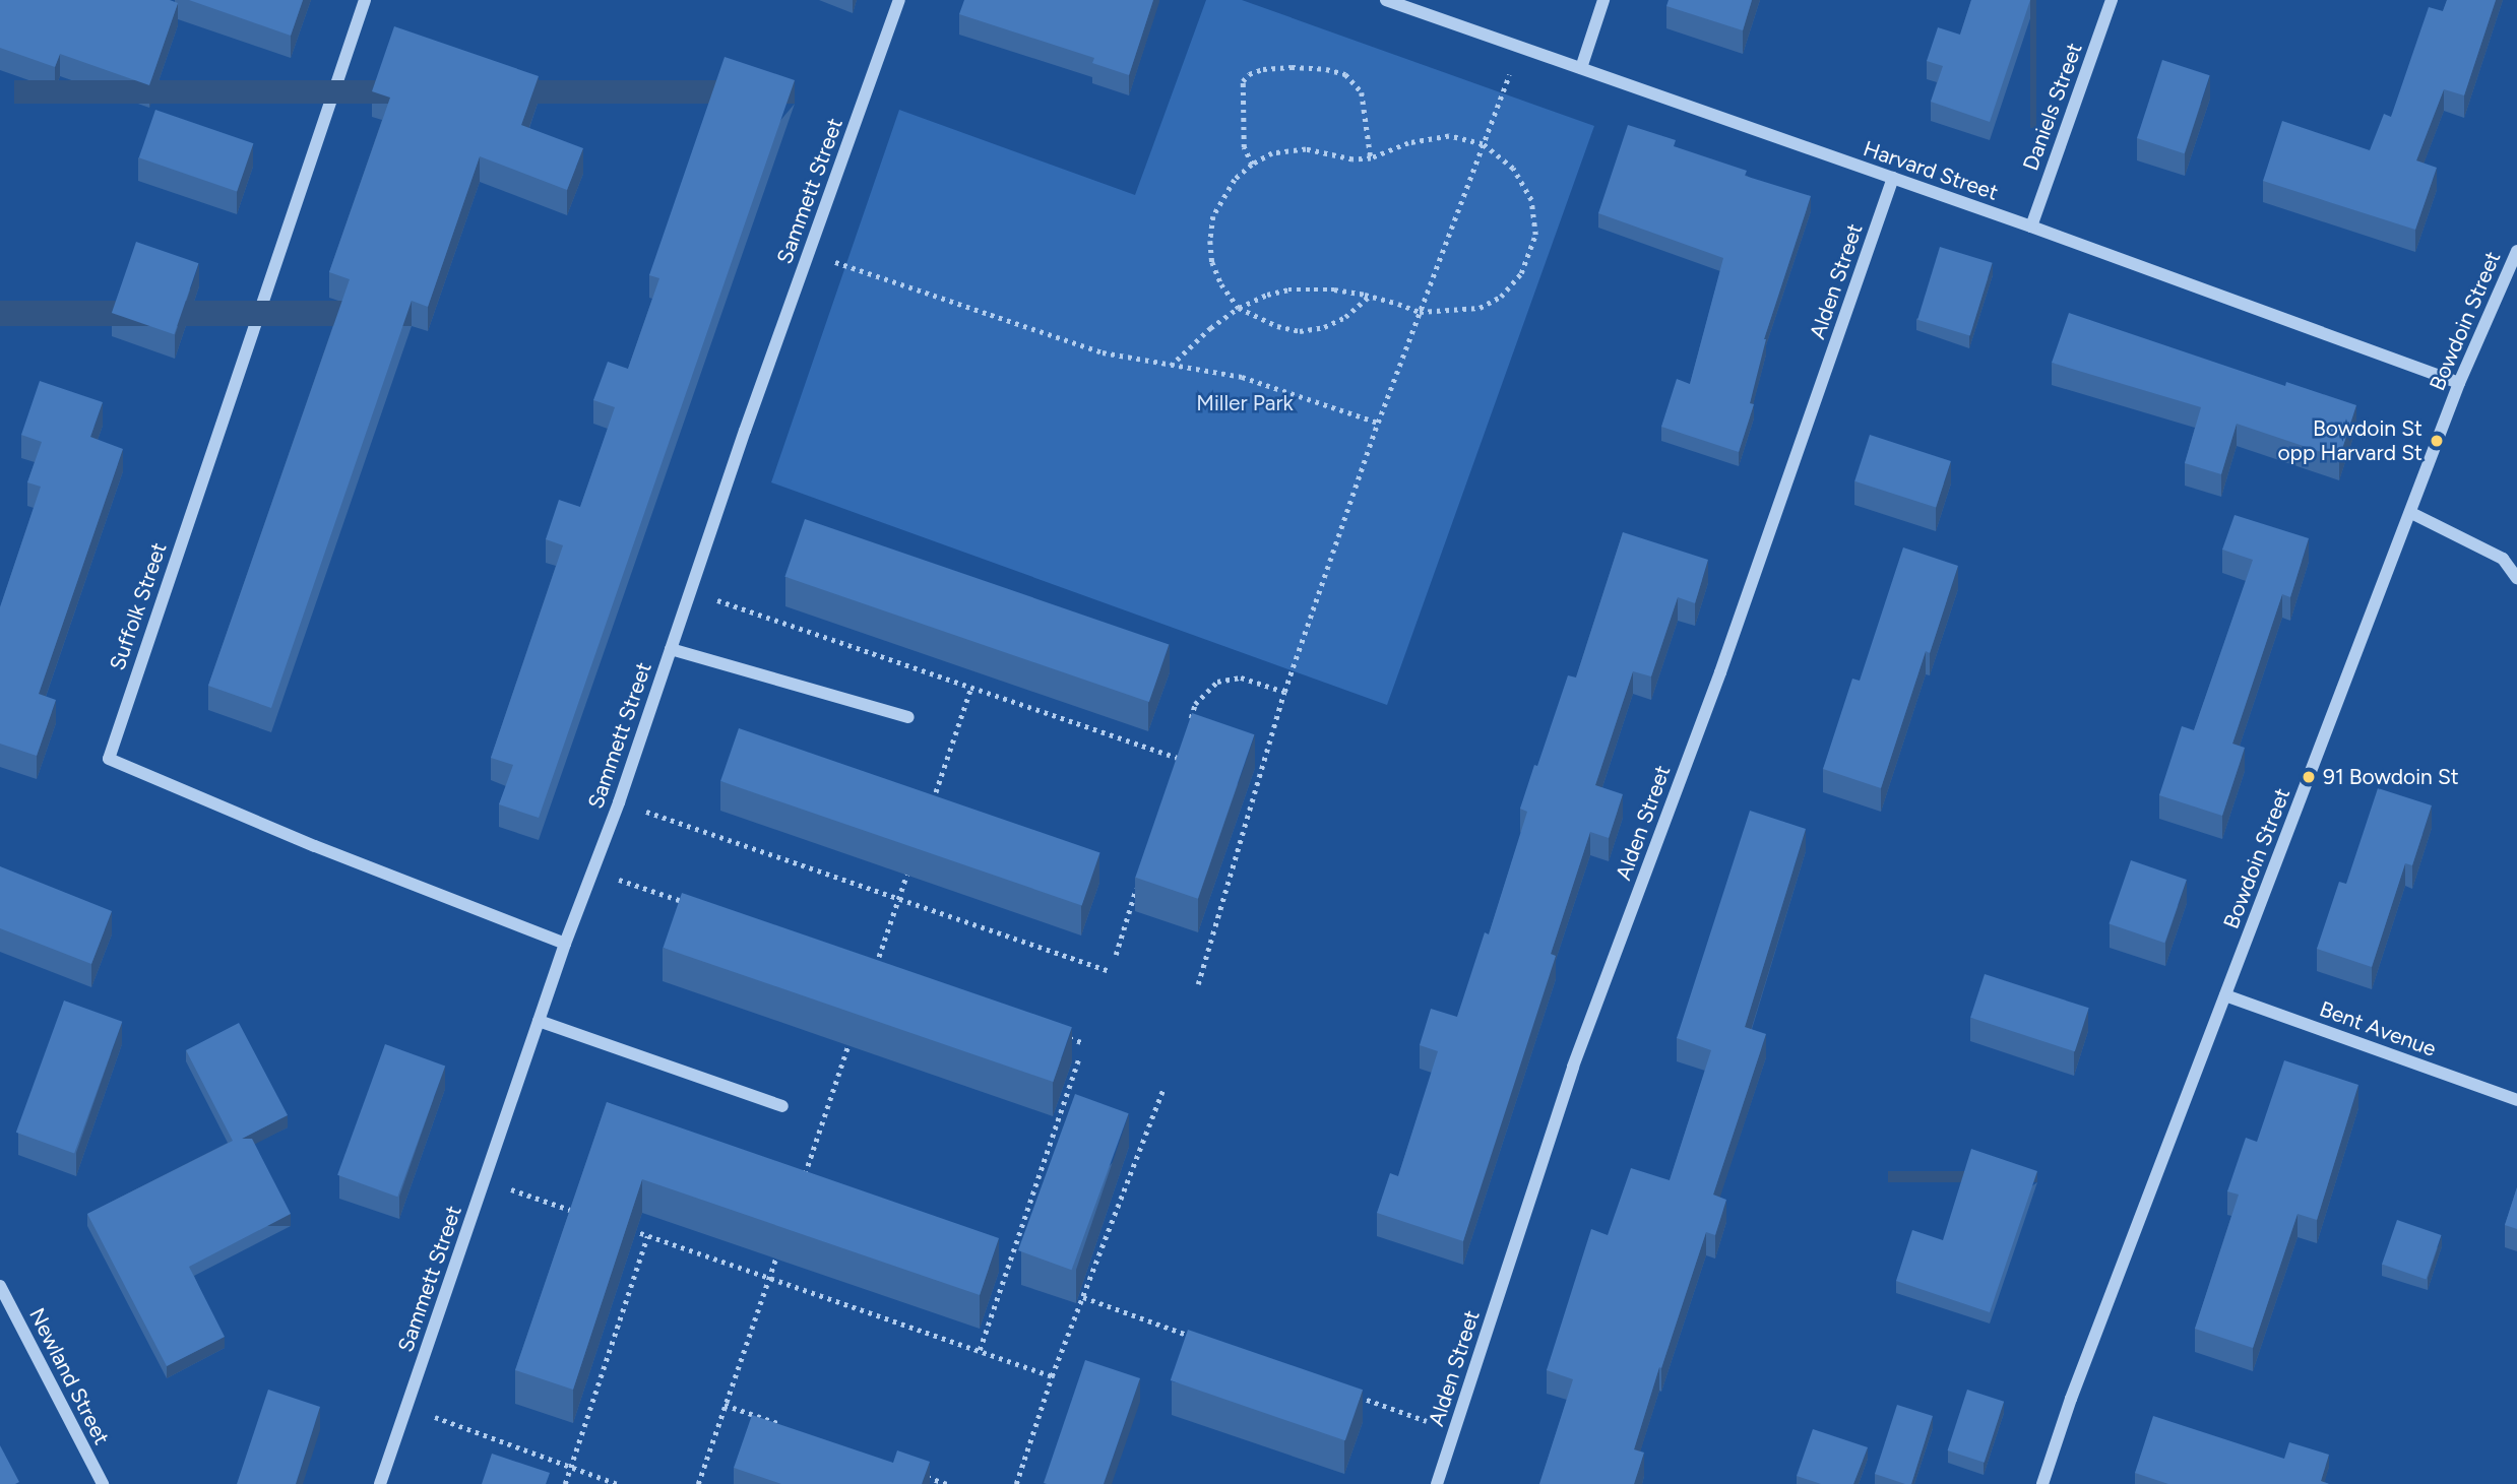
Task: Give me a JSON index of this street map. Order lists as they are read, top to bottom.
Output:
{
  "streets": {
    "street": [
      "Daniels Street",
      "Harvard Street",
      "Sammett Street",
      "Alden Street",
      "Bowdoin Street",
      "Suffolk Street",
      "Bent Avenue",
      "Newland Street"
    ]
  },
  "crossings": [
    ["Daniels Street", "Harvard Street"],
    ["Harvard Street", "Alden Street"],
    ["Harvard Street", "Bowdoin Street"],
    ["Sammett Street", "Suffolk Street"],
    ["Bowdoin Street", "Bent Avenue"]
  ],
  "parks": ["Miller Park"],
  "places": ["Bowdoin St opp Harvard St", "91 Bowdoin St"]
}
